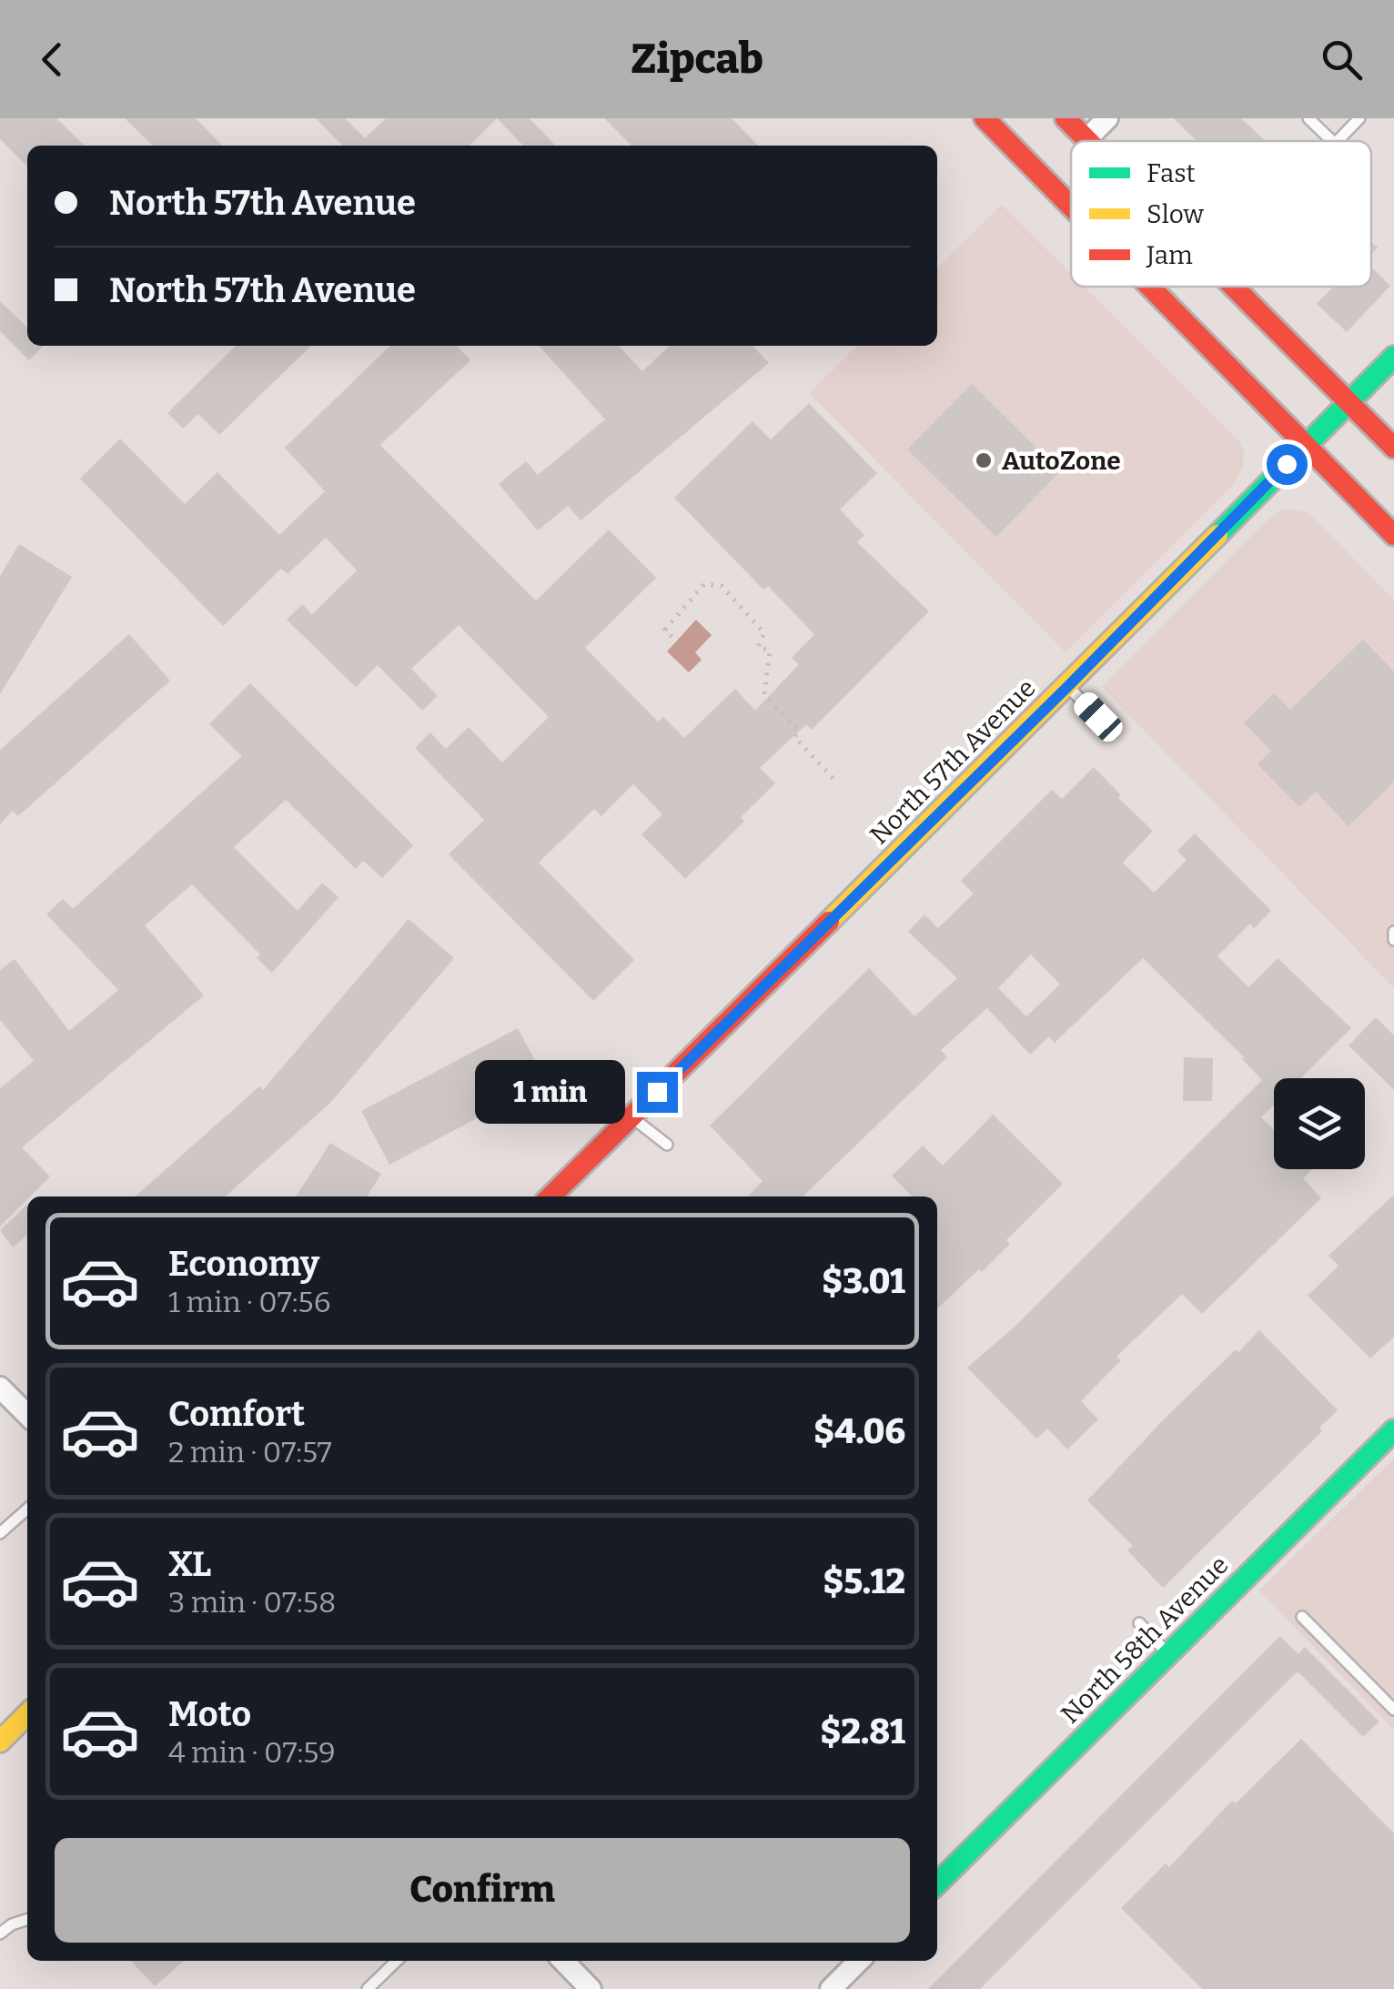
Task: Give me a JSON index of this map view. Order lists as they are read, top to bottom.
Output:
{
  "streets": {
    "street": ["North 57th Avenue", "North 58th Avenue"]
  },
  "places": ["AutoZone"],
  "legend": ["Fast", "Slow", "Jam"],
  "page": {
    "header": "Zipcab",
    "banner": ["North 57th Avenue", "North 57th Avenue"],
    "bubble": "1 min",
    "list": [
      {
        "name": "Economy",
        "note": "1 min · 07:56",
        "value": "$3.01"
      },
      {
        "name": "Comfort",
        "note": "2 min · 07:57",
        "value": "$4.06"
      },
      {
        "name": "XL",
        "note": "3 min · 07:58",
        "value": "$5.12"
      },
      {
        "name": "Moto",
        "note": "4 min · 07:59",
        "value": "$2.81"
      }
    ],
    "buttons": "Confirm"
  }
}
